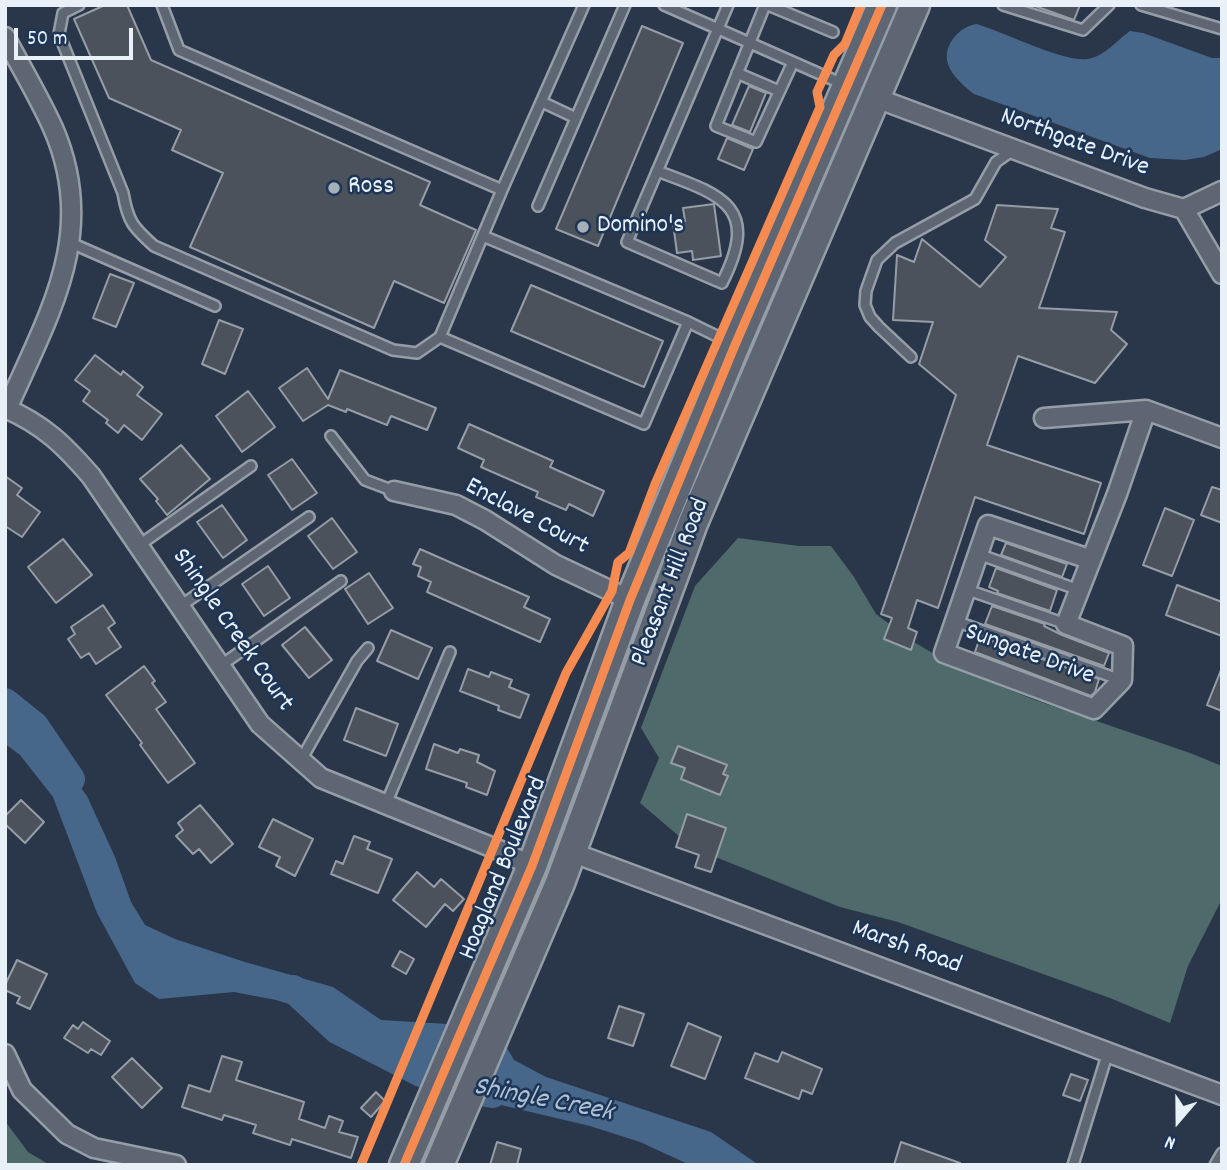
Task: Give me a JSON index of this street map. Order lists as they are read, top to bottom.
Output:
{
  "streets": {
    "main road": ["Pleasant Hill Road", "Hoagland Boulevard"],
    "street": [
      "Northgate Drive",
      "Enclave Court",
      "Shingle Creek Court",
      "Sungate Drive",
      "Marsh Road"
    ]
  },
  "crossings": [
    ["Northgate Drive", "Pleasant Hill Road"],
    ["Enclave Court", "Hoagland Boulevard"],
    ["Pleasant Hill Road", "Marsh Road"],
    ["Shingle Creek Court", "Hoagland Boulevard"]
  ],
  "water": ["Shingle Creek"],
  "places": ["Ross", "Domino's"],
  "scale_bar": "50 m",
  "north": "bottom"
}
